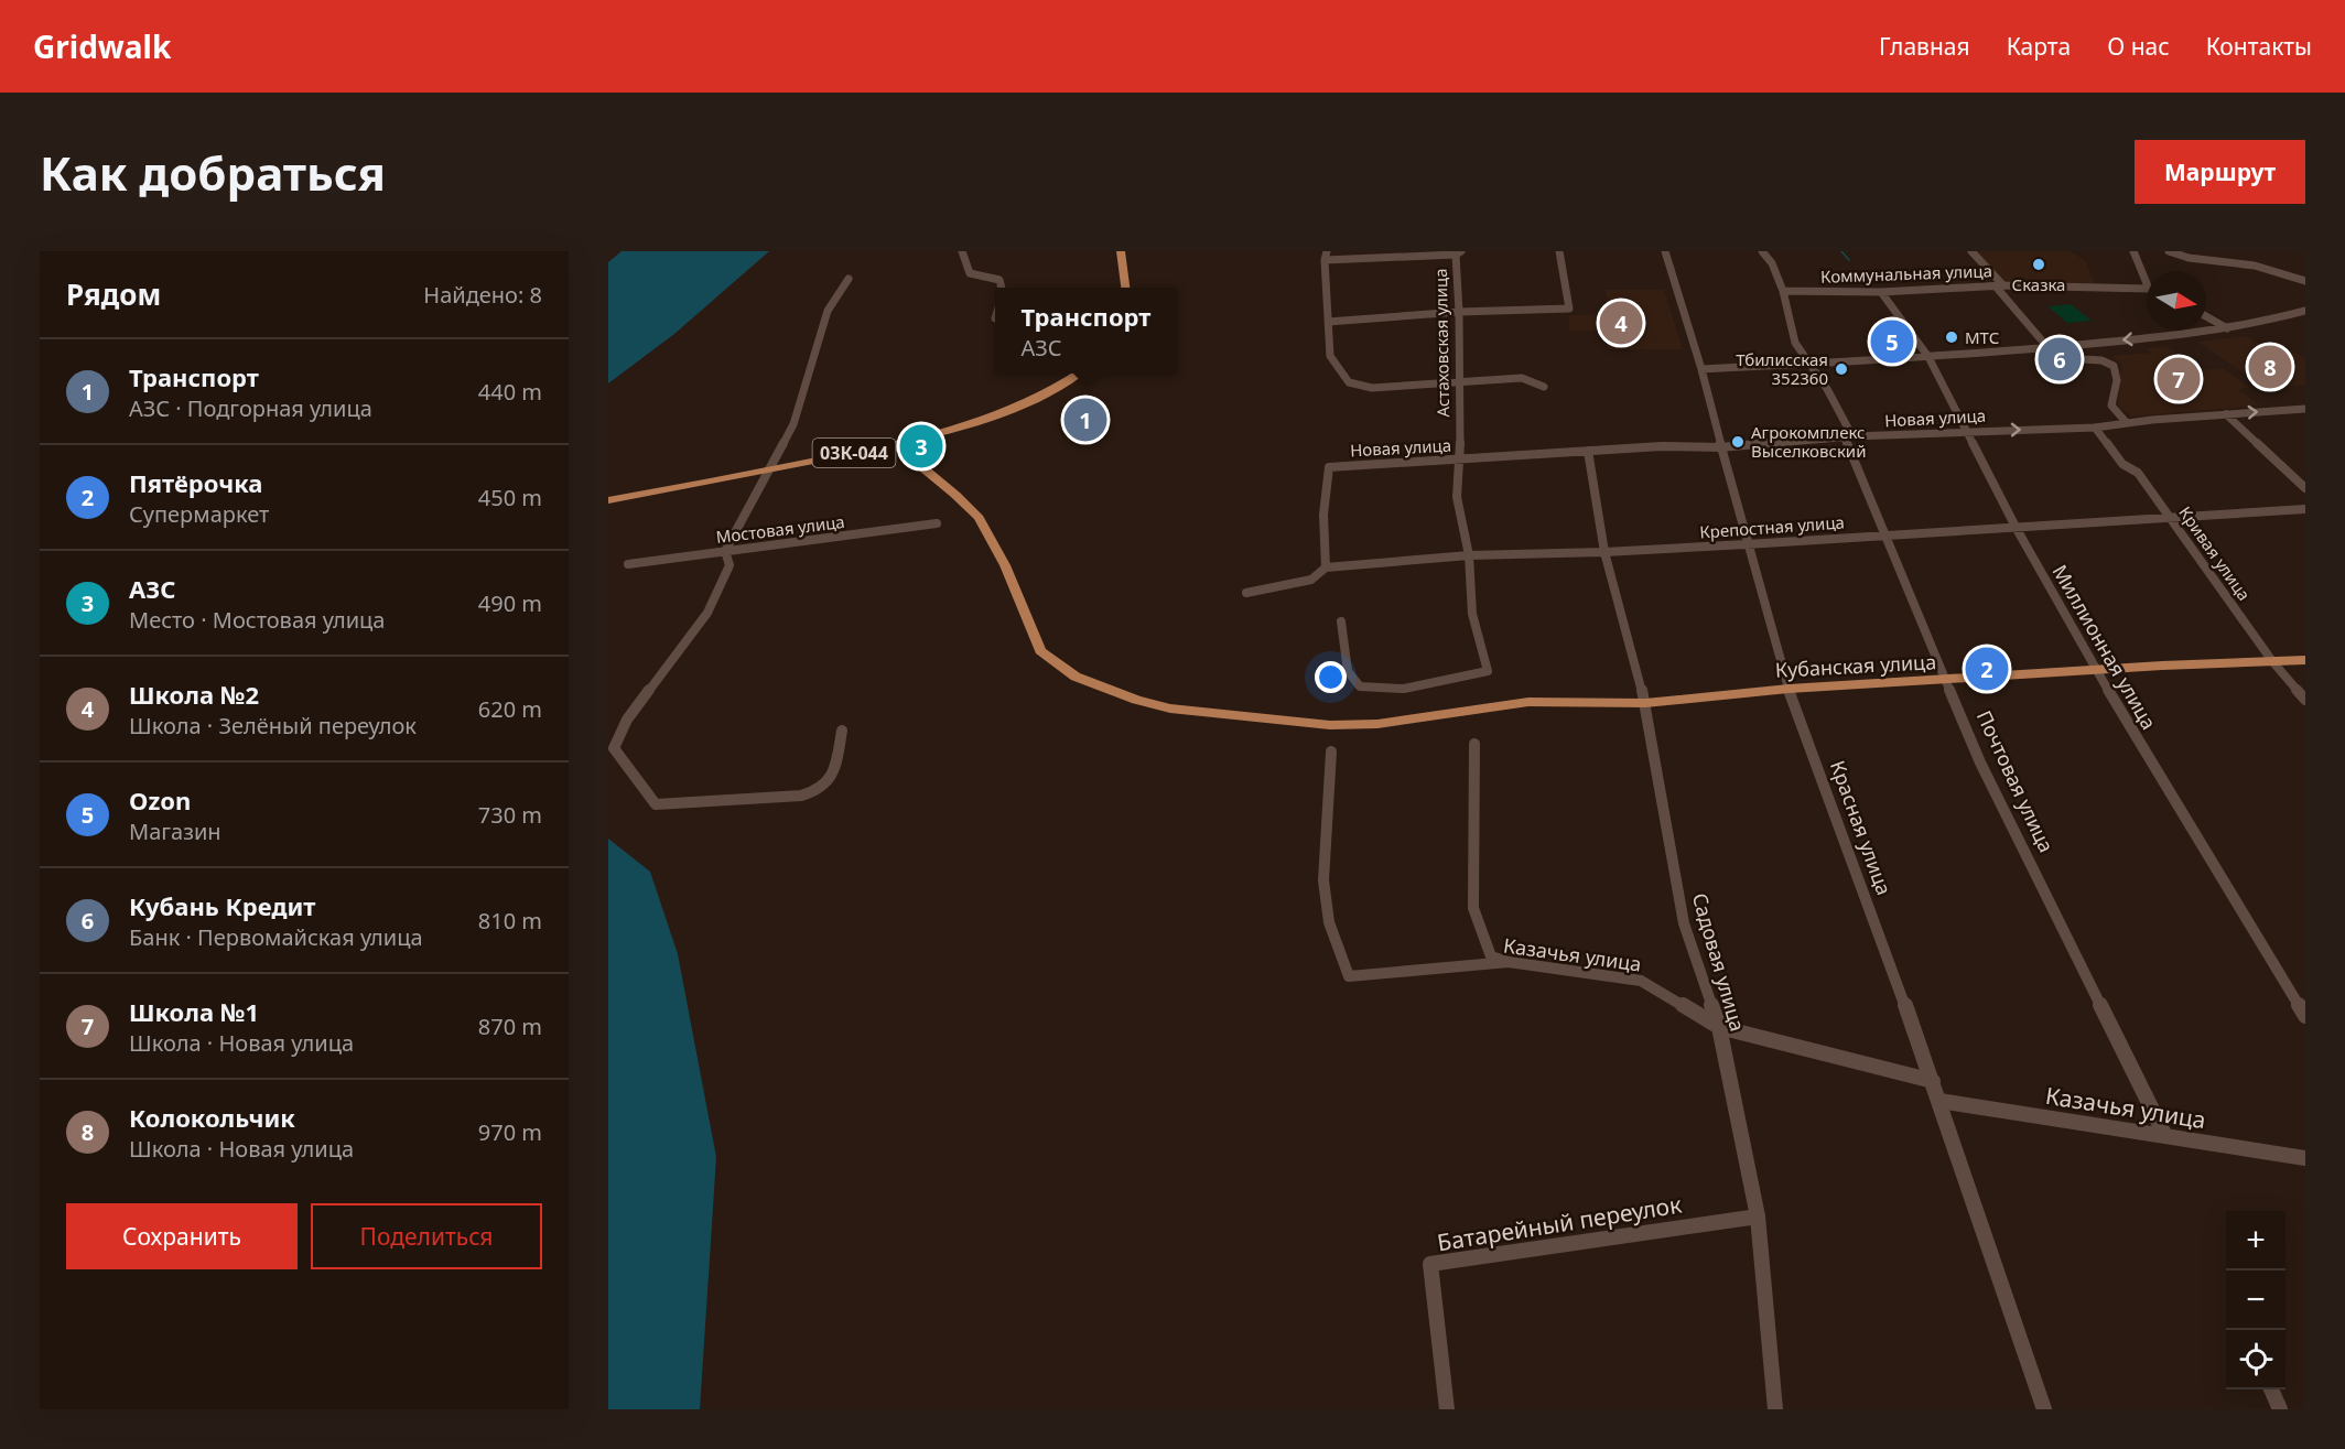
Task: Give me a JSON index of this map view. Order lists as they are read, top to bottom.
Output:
{
  "streets": {
    "main road": ["03К-044", "Кубанская улица"],
    "street": [
      "Коммунальная улица",
      "Астаховская улица",
      "Новая улица",
      "Крепостная улица",
      "Мостовая улица",
      "Кривая улица",
      "Миллионная улица",
      "Почтовая улица",
      "Красная улица",
      "Казачья улица",
      "Садовая улица",
      "Батарейный переулок"
    ]
  },
  "crossings": [
    ["Коммунальная улица", "Миллионная улица"],
    ["Коммунальная улица", "Почтовая улица"],
    ["Астаховская улица", "Новая улица"],
    ["Астаховская улица", "Крепостная улица"],
    ["Новая улица", "Крепостная улица"],
    ["Новая улица", "Кривая улица"],
    ["Новая улица", "Миллионная улица"],
    ["Новая улица", "Почтовая улица"],
    ["Новая улица", "Красная улица"],
    ["Новая улица", "Садовая улица"],
    ["03К-044", "Кубанская улица"],
    ["Крепостная улица", "Кривая улица"],
    ["Крепостная улица", "Миллионная улица"],
    ["Крепостная улица", "Почтовая улица"],
    ["Крепостная улица", "Красная улица"],
    ["Крепостная улица", "Садовая улица"],
    ["Кривая улица", "Кубанская улица"],
    ["Миллионная улица", "Кубанская улица"],
    ["Кубанская улица", "Почтовая улица"],
    ["Кубанская улица", "Красная улица"],
    ["Кубанская улица", "Садовая улица"],
    ["Почтовая улица", "Казачья улица"],
    ["Красная улица", "Казачья улица"],
    ["Казачья улица", "Садовая улица"],
    ["Садовая улица", "Батарейный переулок"]
  ],
  "places": [
    "Сказка",
    "МТС",
    "Тбилисская 352360",
    "Агрокомплекс Выселковский"
  ],
  "north": "right",
  "page": {
    "header": "Gridwalk",
    "nav": [
      "Главная",
      "Карта",
      "О нас",
      "Контакты"
    ],
    "buttons": [
      "Маршрут",
      ["Сохранить", "Поделиться"]
    ],
    "title": "Как добраться",
    "heading": ["Рядом", "Найдено: 8"],
    "popup": ["Транспорт", "АЗС"],
    "pins": [
      "4",
      "5",
      "6",
      "8",
      "7",
      "1",
      "3",
      "2"
    ],
    "list": [
      {
        "mark": "1",
        "name": "Транспорт",
        "note": "АЗС · Подгорная улица",
        "value": "440 m"
      },
      {
        "mark": "2",
        "name": "Пятёрочка",
        "note": "Супермаркет",
        "value": "450 m"
      },
      {
        "mark": "3",
        "name": "АЗС",
        "note": "Место · Мостовая улица",
        "value": "490 m"
      },
      {
        "mark": "4",
        "name": "Школа №2",
        "note": "Школа · Зелёный переулок",
        "value": "620 m"
      },
      {
        "mark": "5",
        "name": "Ozon",
        "note": "Магазин",
        "value": "730 m"
      },
      {
        "mark": "6",
        "name": "Кубань Кредит",
        "note": "Банк · Первомайская улица",
        "value": "810 m"
      },
      {
        "mark": "7",
        "name": "Школа №1",
        "note": "Школа · Новая улица",
        "value": "870 m"
      },
      {
        "mark": "8",
        "name": "Колокольчик",
        "note": "Школа · Новая улица",
        "value": "970 m"
      }
    ],
    "map_buttons": ["+", "−"]
  }
}
